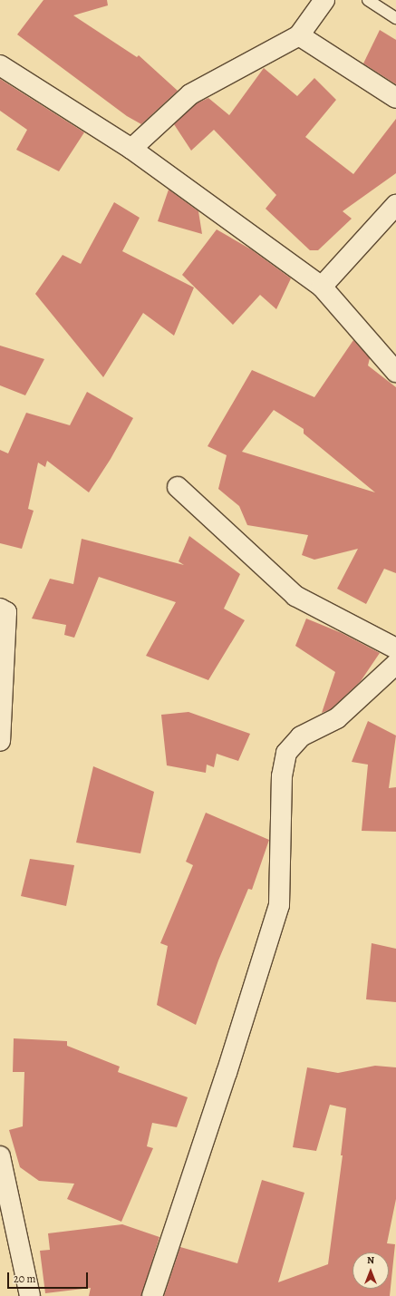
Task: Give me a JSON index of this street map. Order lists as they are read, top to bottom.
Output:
{
  "scale_bar": "20 m",
  "north": "top"
}
